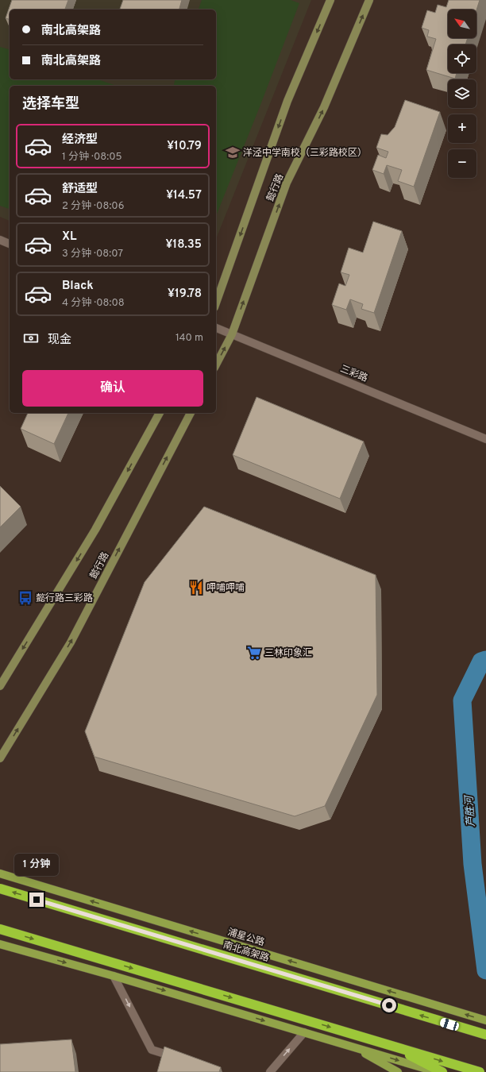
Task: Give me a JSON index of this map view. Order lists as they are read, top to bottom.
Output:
{
  "streets": {
    "highway": ["南北高架路"],
    "main road": ["浦星公路"],
    "street": ["懿行路", "三彩路"]
  },
  "crossings": [
    ["懿行路", "三彩路"]
  ],
  "water": ["芦胜河"],
  "places": {
    "school or university": ["洋泾中学南校（三彩路校区）"],
    "restaurant": ["呷哺呷哺"],
    "bus stop": ["懿行路三彩路"],
    "supermarket": ["三林印象汇"]
  },
  "north": "top left",
  "page": {
    "map_buttons": ["+", "−"],
    "banner": ["南北高架路", "南北高架路"],
    "heading": "选择车型",
    "list": [
      {
        "name": "经济型",
        "note": "1 分钟 · 08:05",
        "value": "¥10.79"
      },
      {
        "name": "舒适型",
        "note": "2 分钟 · 08:06",
        "value": "¥14.57"
      },
      {
        "name": "XL",
        "note": "3 分钟 · 08:07",
        "value": "¥18.35"
      },
      {
        "name": "Black",
        "note": "4 分钟 · 08:08",
        "value": "¥19.78"
      }
    ],
    "pay": ["现金", "140 m"],
    "buttons": "确认",
    "bubble": "1 分钟"
  }
}
